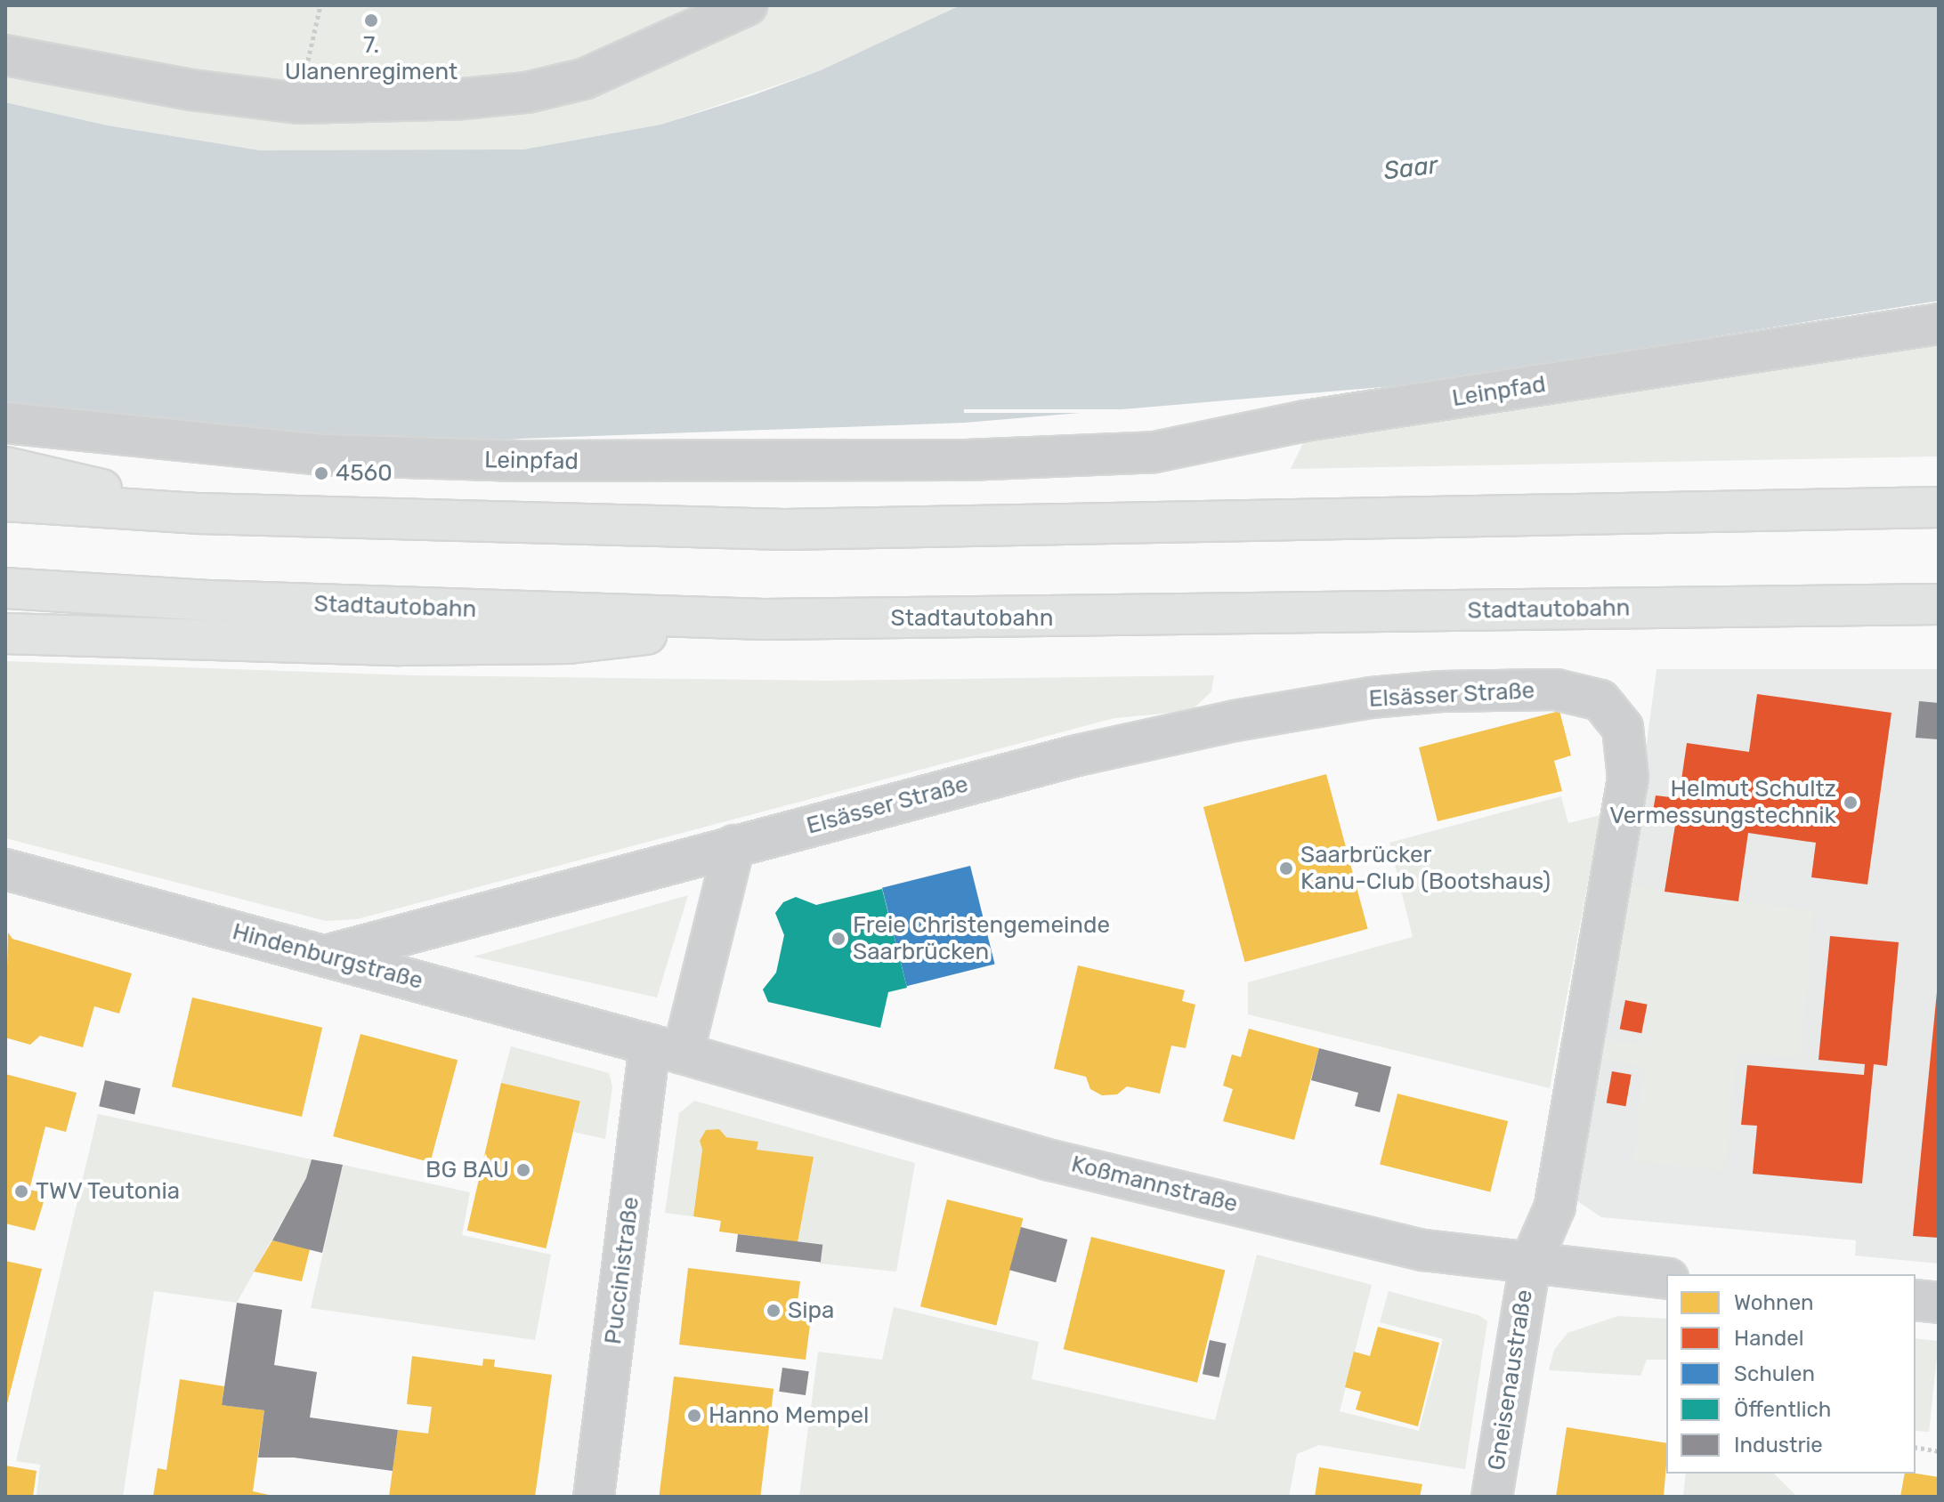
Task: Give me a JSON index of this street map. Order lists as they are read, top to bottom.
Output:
{
  "streets": {
    "highway": ["Stadtautobahn"],
    "street": [
      "Leinpfad",
      "Elsässer Straße",
      "Hindenburgstraße",
      "Koßmannstraße",
      "Puccinistraße",
      "Gneisenaustraße"
    ]
  },
  "crossings": [
    ["Elsässer Straße", "Hindenburgstraße"],
    ["Elsässer Straße", "Koßmannstraße"],
    ["Elsässer Straße", "Gneisenaustraße"],
    ["Hindenburgstraße", "Koßmannstraße"],
    ["Hindenburgstraße", "Puccinistraße"],
    ["Koßmannstraße", "Puccinistraße"],
    ["Koßmannstraße", "Gneisenaustraße"]
  ],
  "water": ["Saar"],
  "places": [
    "7. Ulanenregiment",
    "4560",
    "Helmut Schultz Vermessungstechnik",
    "Saarbrücker Kanu-Club (Bootshaus)",
    "Freie Christengemeinde Saarbrücken",
    "BG BAU",
    "TWV Teutonia",
    "Sipa",
    "Hanno Mempel"
  ],
  "legend": [
    "Wohnen",
    "Handel",
    "Schulen",
    "Öffentlich",
    "Industrie"
  ]
}
